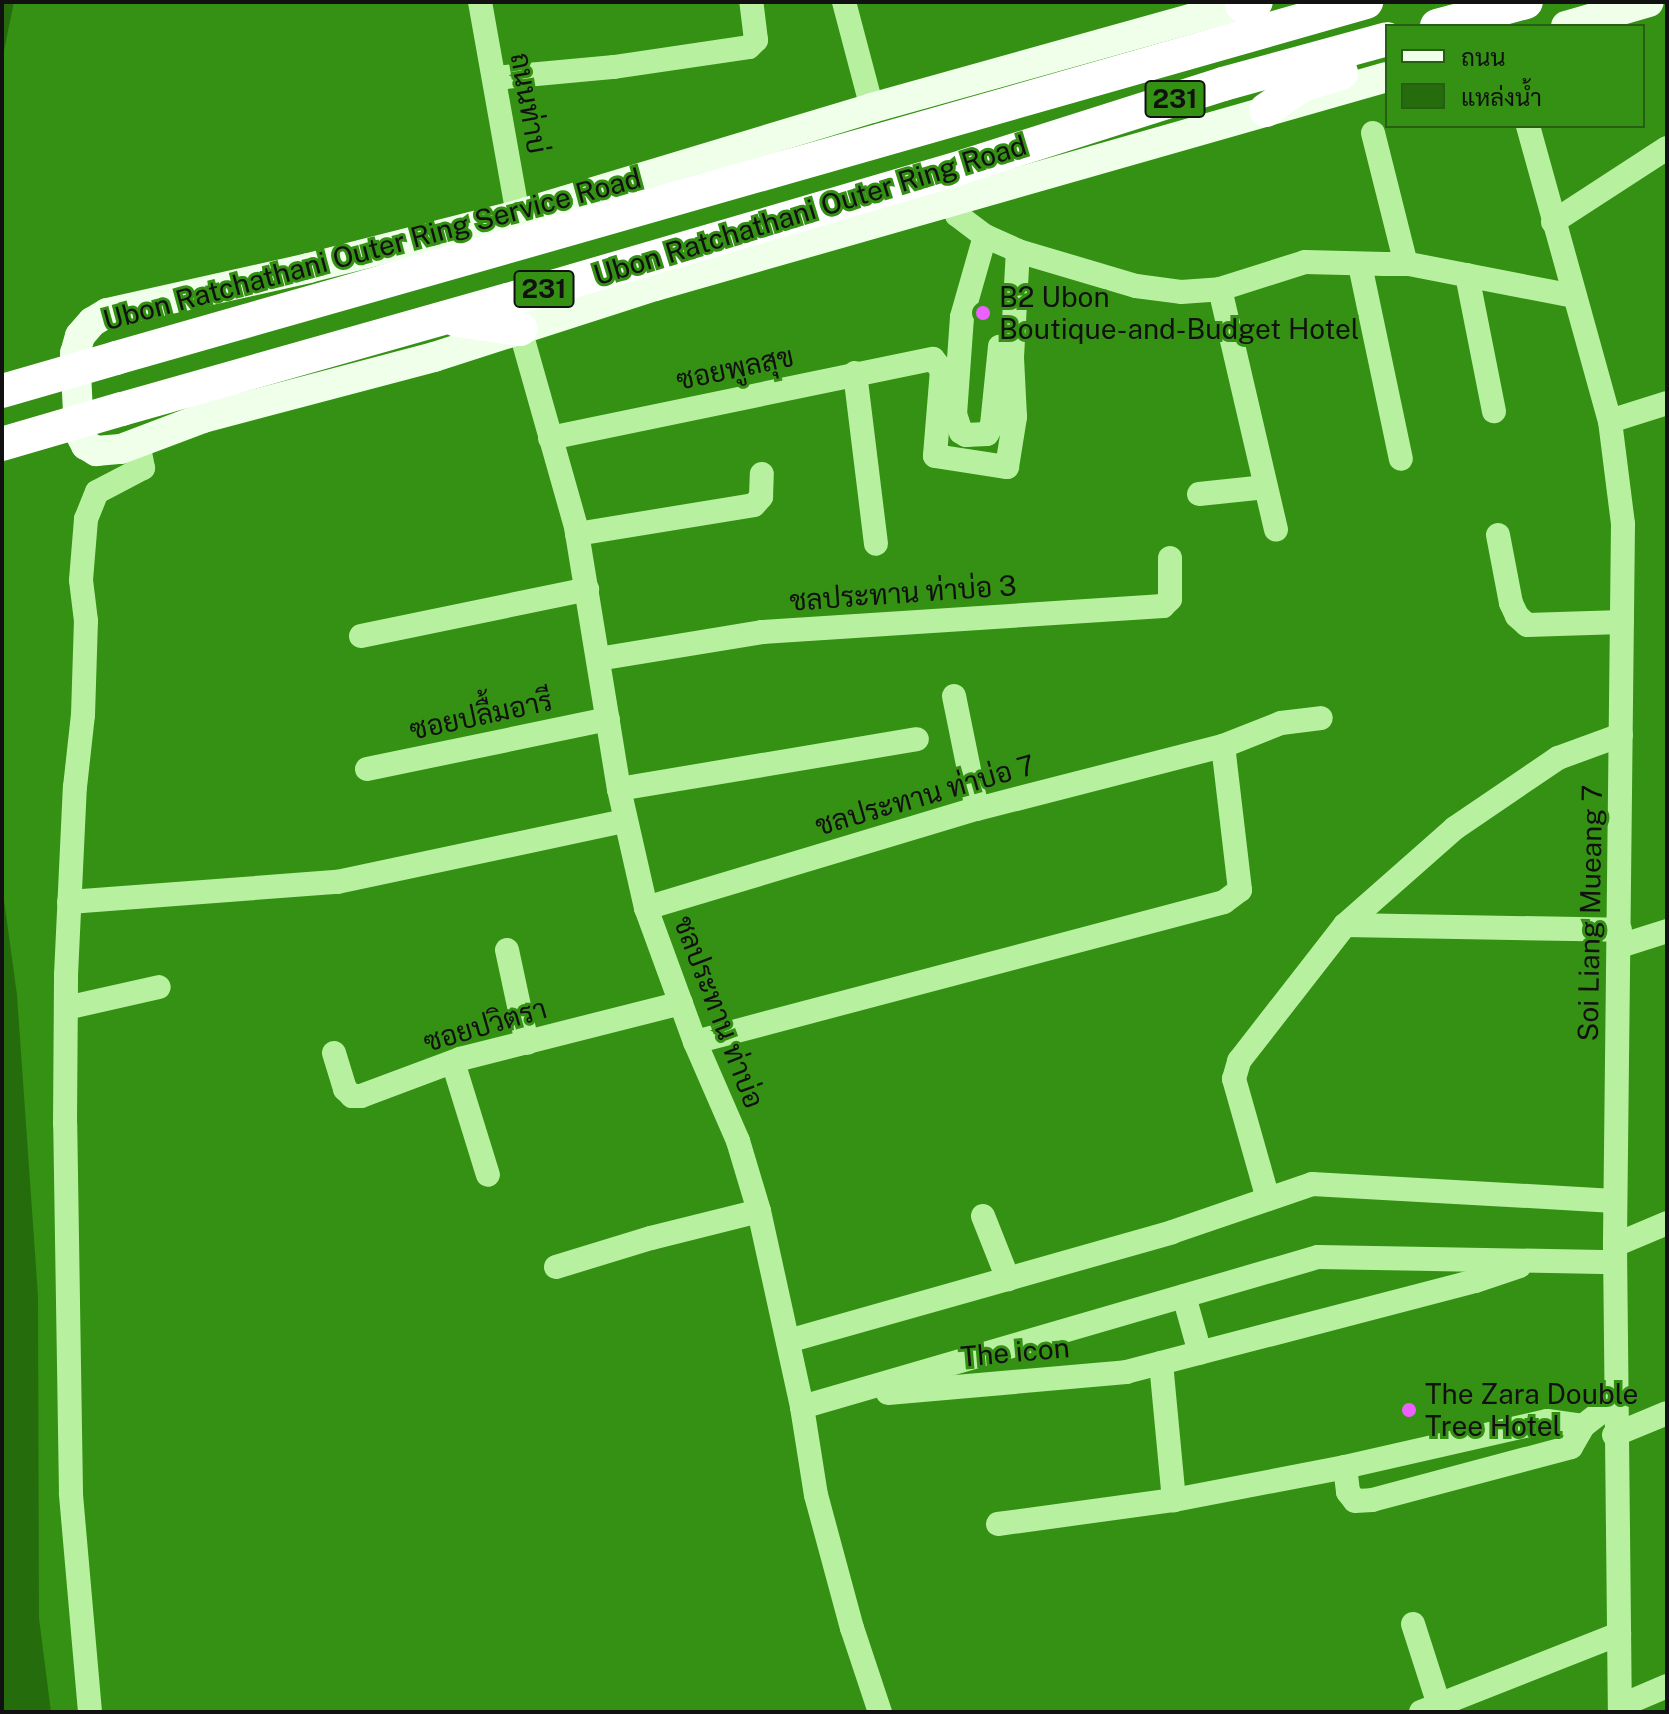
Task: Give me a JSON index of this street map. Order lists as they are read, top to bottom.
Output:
{
  "streets": {
    "highway": ["231", "Ubon Ratchathani Outer Ring Road"],
    "main road": ["Ubon Ratchathani Outer Ring Service Road"],
    "street": [
      "ถนนท่าบ่",
      "ซอยพูลสุข",
      "ชลประทาน ท่าบ่อ 3",
      "ซอยปลื้มอารี",
      "ชลประทาน ท่าบ่อ 7",
      "Soi Liang Mueang 7",
      "ชลประทาน ท่าบ่อ",
      "ซอยปวิตรา",
      "The icon"
    ]
  },
  "crossings": [
    ["ถนนท่าบ่", "Ubon Ratchathani Outer Ring Service Road"],
    ["Ubon Ratchathani Outer Ring Service Road", "ชลประทาน ท่าบ่อ"],
    ["ซอยพูลสุข", "ชลประทาน ท่าบ่อ"],
    ["ชลประทาน ท่าบ่อ 3", "ชลประทาน ท่าบ่อ"],
    ["ซอยปลื้มอารี", "ชลประทาน ท่าบ่อ"],
    ["ชลประทาน ท่าบ่อ 7", "ชลประทาน ท่าบ่อ"],
    ["Soi Liang Mueang 7", "The icon"],
    ["ชลประทาน ท่าบ่อ", "ซอยปวิตรา"],
    ["ชลประทาน ท่าบ่อ", "The icon"]
  ],
  "places": ["B2 Ubon Boutique-and-Budget Hotel", "The Zara Double Tree Hotel"],
  "legend": ["ถนน", "แหล่งน้ำ"]
}
